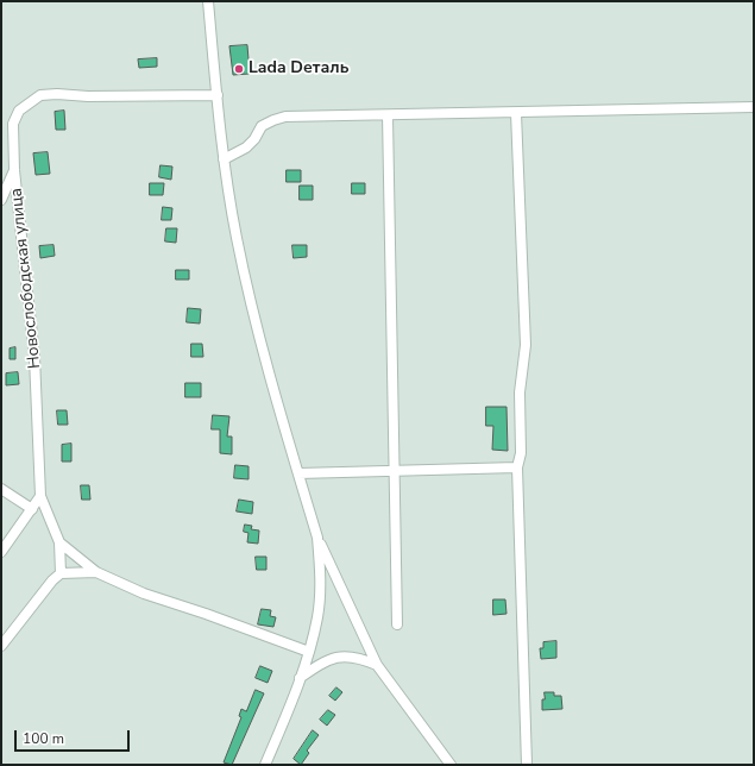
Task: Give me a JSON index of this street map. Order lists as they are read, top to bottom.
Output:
{
  "streets": {
    "street": ["Новослободская улица"]
  },
  "places": ["Lada Dеталь"],
  "scale_bar": "100 m"
}
